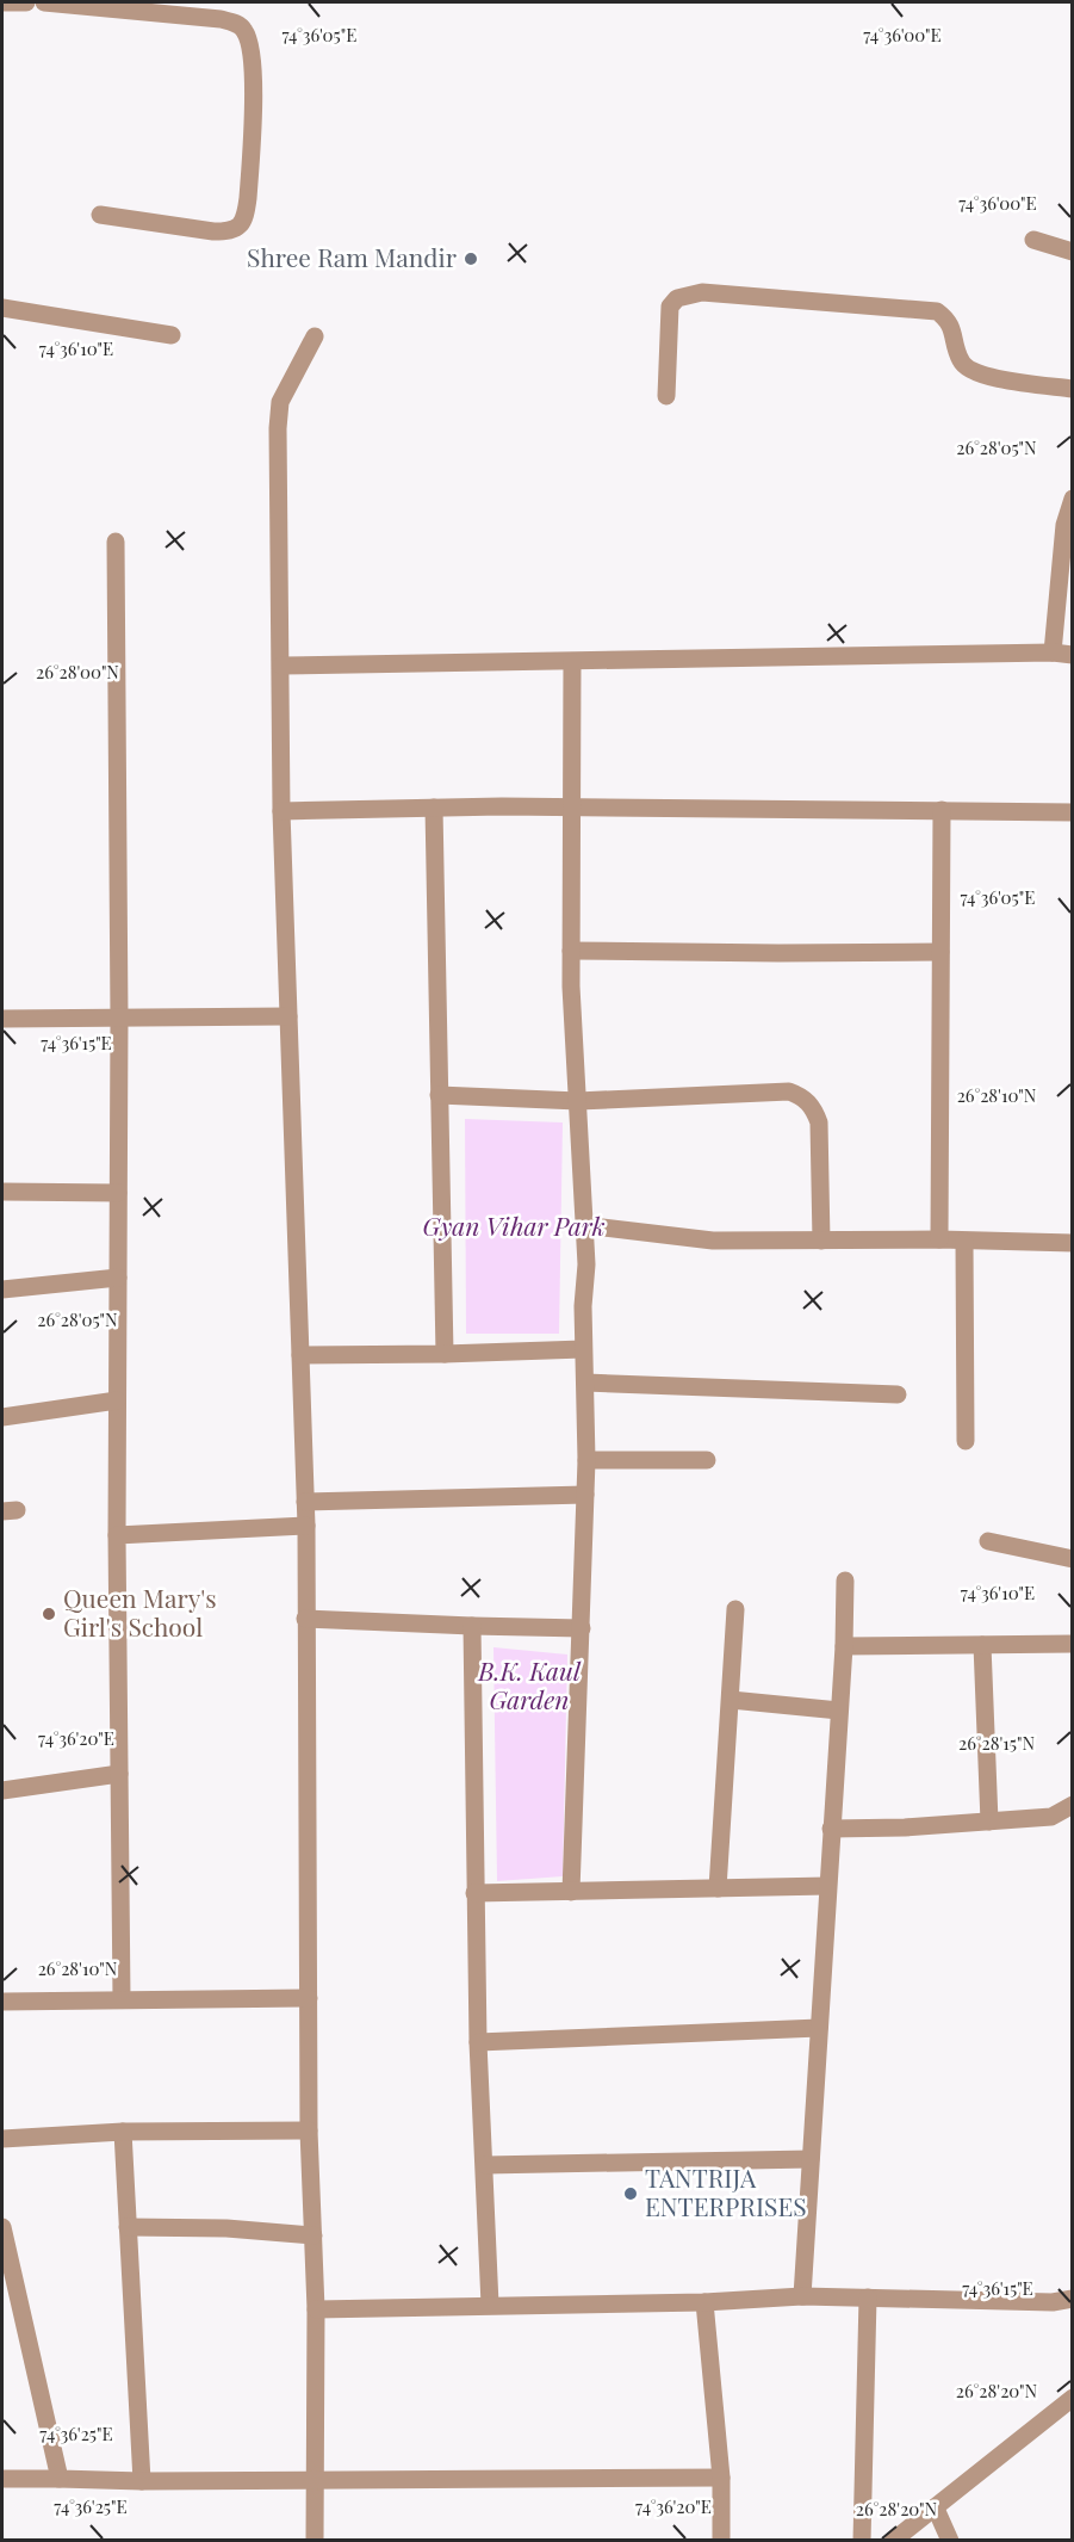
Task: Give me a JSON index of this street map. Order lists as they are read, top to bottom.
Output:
{
  "parks": ["Gyan Vihar Park", "B.K. Kaul Garden"],
  "places": ["Shree Ram Mandir", "Queen Mary's Girl's School", "TANTRIJA ENTERPRISES"],
  "coordinates": [
    "74°36'05\"E",
    "74°36'00\"E",
    "74°36'10\"E",
    "26°28'05\"N",
    "26°28'00\"N",
    "74°36'15\"E",
    "26°28'10\"N",
    "74°36'20\"E",
    "26°28'15\"N",
    "26°28'20\"N",
    "74°36'25\"E"
  ]
}
